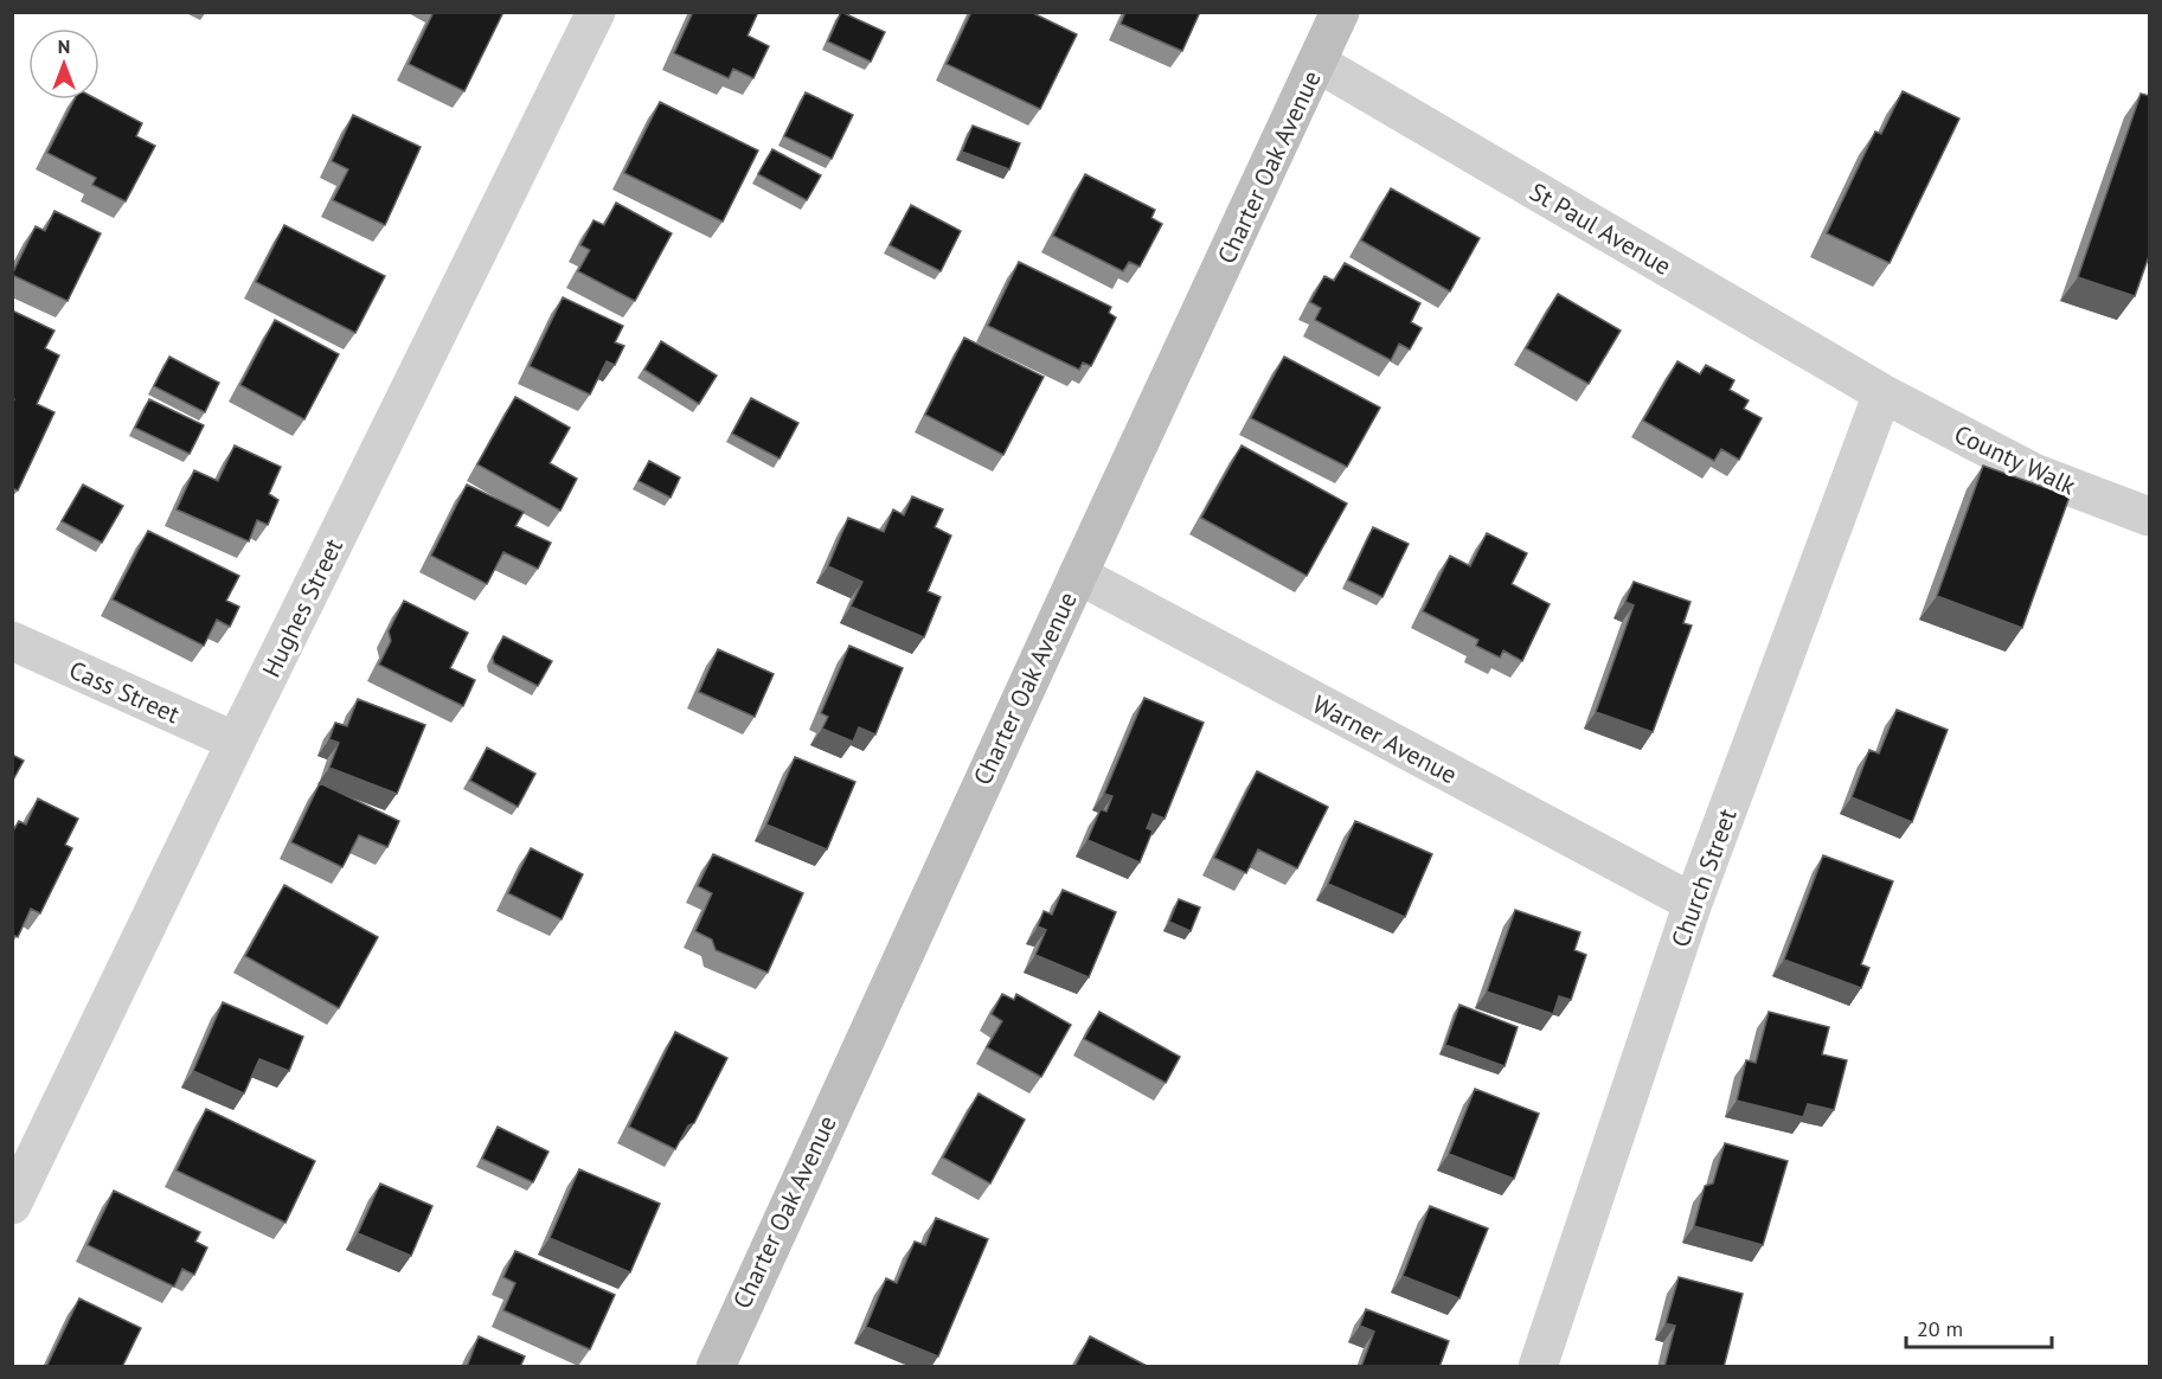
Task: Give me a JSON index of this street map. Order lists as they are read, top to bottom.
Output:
{
  "streets": {
    "street": [
      "Charter Oak Avenue",
      "St Paul Avenue",
      "County Walk",
      "Hughes Street",
      "Cass Street",
      "Warner Avenue",
      "Church Street"
    ]
  },
  "crossings": [
    ["Charter Oak Avenue", "St Paul Avenue"],
    ["Charter Oak Avenue", "Warner Avenue"],
    ["St Paul Avenue", "County Walk"],
    ["St Paul Avenue", "Church Street"],
    ["County Walk", "Church Street"],
    ["Hughes Street", "Cass Street"],
    ["Warner Avenue", "Church Street"]
  ],
  "scale_bar": "20 m",
  "north": "top"
}
